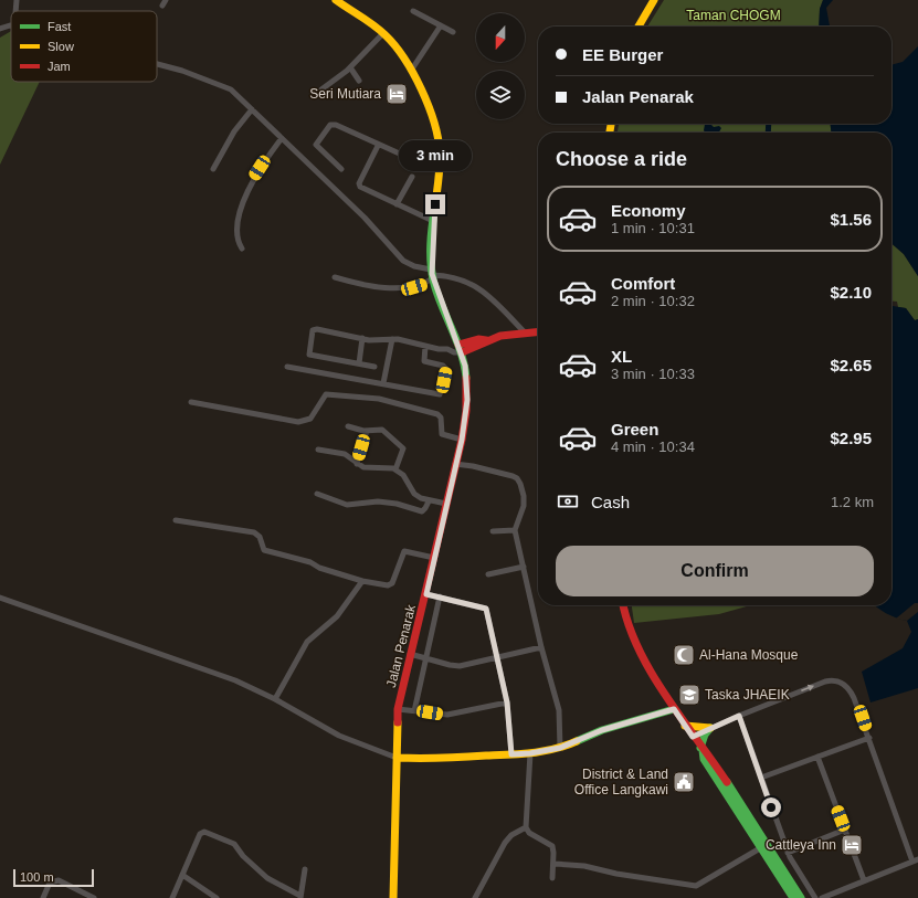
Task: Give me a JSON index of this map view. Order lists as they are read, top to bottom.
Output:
{
  "streets": {
    "main road": ["Jalan Penarak"]
  },
  "parks": ["Taman CHOGM"],
  "places": {
    "hotel": ["Seri Mutiara", "Cattleya Inn"],
    "mosque": ["Al-Hana Mosque"],
    "school or university": ["Taska JHAEIK"],
    "public building": ["District & Land Office Langkawi"]
  },
  "legend": ["Fast", "Slow", "Jam"],
  "scale_bar": "100 m",
  "north": "bottom",
  "page": {
    "banner": ["EE Burger", "Jalan Penarak"],
    "heading": "Choose a ride",
    "bubble": "3 min",
    "list": [
      {
        "name": "Economy",
        "note": "1 min · 10:31",
        "value": "$1.56"
      },
      {
        "name": "Comfort",
        "note": "2 min · 10:32",
        "value": "$2.10"
      },
      {
        "name": "XL",
        "note": "3 min · 10:33",
        "value": "$2.65"
      },
      {
        "name": "Green",
        "note": "4 min · 10:34",
        "value": "$2.95"
      }
    ],
    "pay": ["Cash", "1.2 km"],
    "buttons": "Confirm",
    "scale": "100 m"
  }
}
